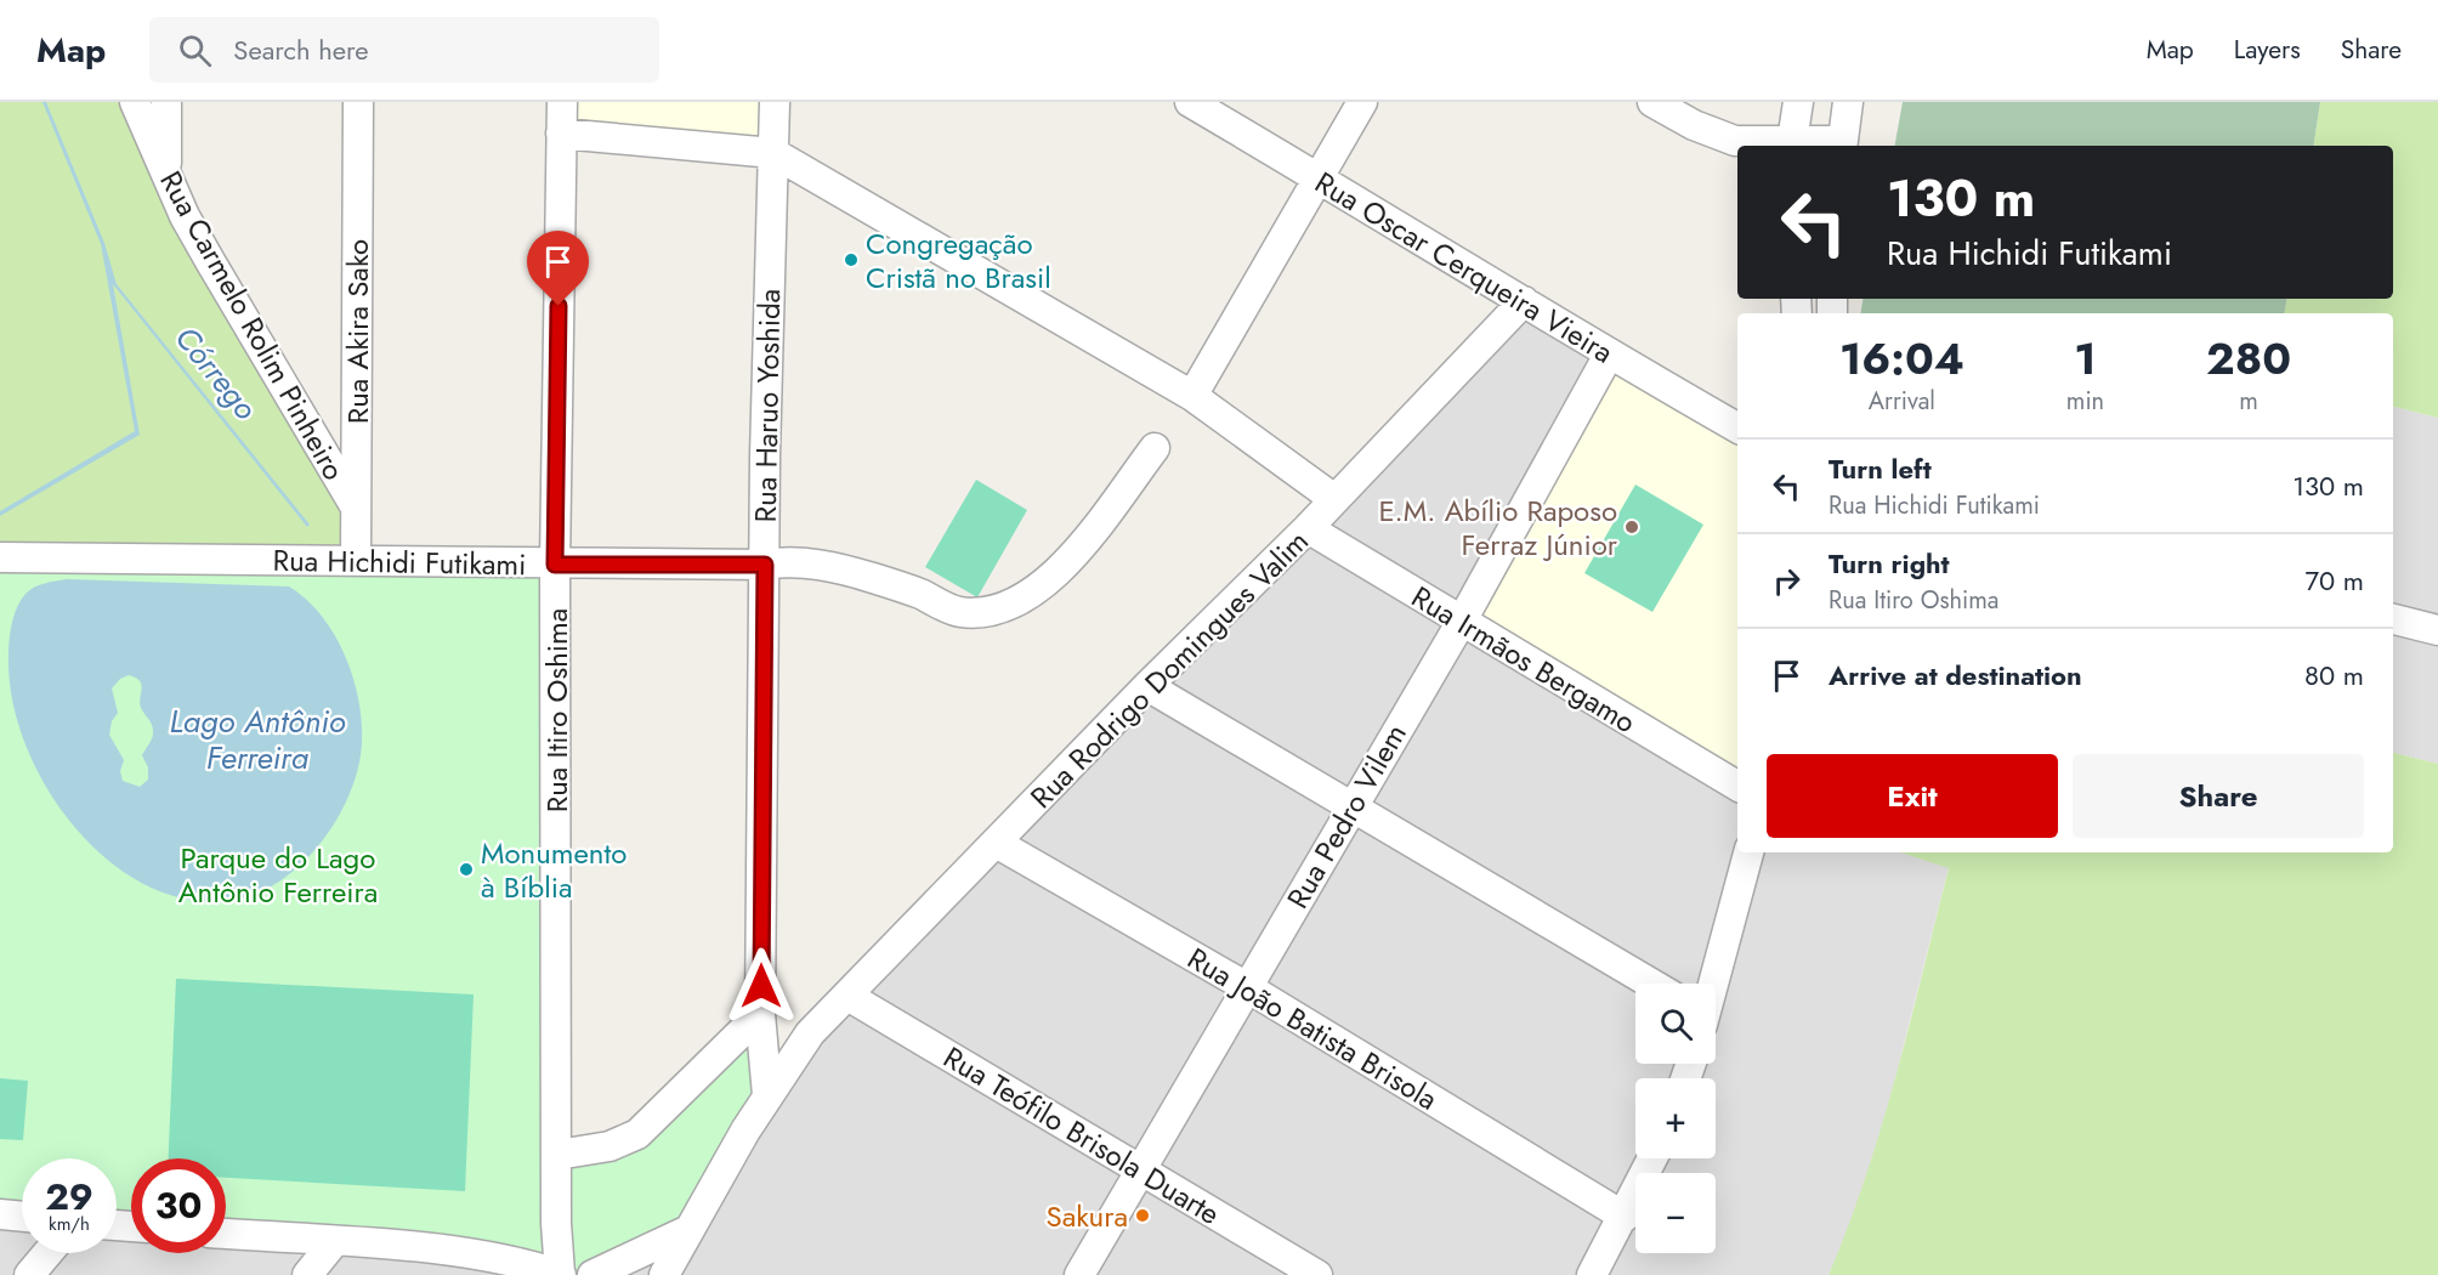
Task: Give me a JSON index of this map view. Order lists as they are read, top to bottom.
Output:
{
  "streets": {
    "street": [
      "Rua Oscar Cerqueira Vieira",
      "Rua Carmelo Rolim Pinheiro",
      "Rua Akira Sako",
      "Rua Haruo Yoshida",
      "Rua Hichidi Futikami",
      "Rua Irmãos Bergamo",
      "Rua Rodrigo Domingues Valim",
      "Rua Itiro Oshima",
      "Rua Pedro Vilem",
      "Rua João Batista Brisola",
      "Rua Teófilo Brisola Duarte"
    ]
  },
  "crossings": [
    ["Rua Oscar Cerqueira Vieira", "Rua Rodrigo Domingues Valim"],
    ["Rua Oscar Cerqueira Vieira", "Rua Pedro Vilem"],
    ["Rua Carmelo Rolim Pinheiro", "Rua Akira Sako"],
    ["Rua Akira Sako", "Rua Hichidi Futikami"],
    ["Rua Haruo Yoshida", "Rua Hichidi Futikami"],
    ["Rua Haruo Yoshida", "Rua Rodrigo Domingues Valim"],
    ["Rua Hichidi Futikami", "Rua Itiro Oshima"],
    ["Rua Irmãos Bergamo", "Rua Rodrigo Domingues Valim"],
    ["Rua Irmãos Bergamo", "Rua Pedro Vilem"],
    ["Rua Rodrigo Domingues Valim", "Rua João Batista Brisola"],
    ["Rua Rodrigo Domingues Valim", "Rua Teófilo Brisola Duarte"],
    ["Rua Pedro Vilem", "Rua João Batista Brisola"],
    ["Rua Pedro Vilem", "Rua Teófilo Brisola Duarte"]
  ],
  "water": ["Córrego", "Lago Antônio Ferreira"],
  "parks": ["Parque do Lago Antônio Ferreira"],
  "places": [
    "Congregação Cristã no Brasil",
    "E.M. Abílio Raposo Ferraz Júnior",
    "Monumento à Bíblia",
    "Sakura"
  ],
  "page": {
    "header": "Map",
    "search": "Search here",
    "nav": ["Map", "Layers", "Share"],
    "turn": ["130 m", "Rua Hichidi Futikami"],
    "eta": [
      "16:04",
      "Arrival",
      "1",
      "min",
      "280",
      "m"
    ],
    "list": [
      {
        "name": "Turn left",
        "note": "Rua Hichidi Futikami",
        "value": "130 m"
      },
      {
        "name": "Turn right",
        "note": "Rua Itiro Oshima",
        "value": "70 m"
      },
      {
        "name": "Arrive at destination",
        "value": "80 m"
      }
    ],
    "buttons": ["Exit", "Share"],
    "map_buttons": ["+", "−"],
    "speed": "29 km/h",
    "limit": "30"
  }
}
